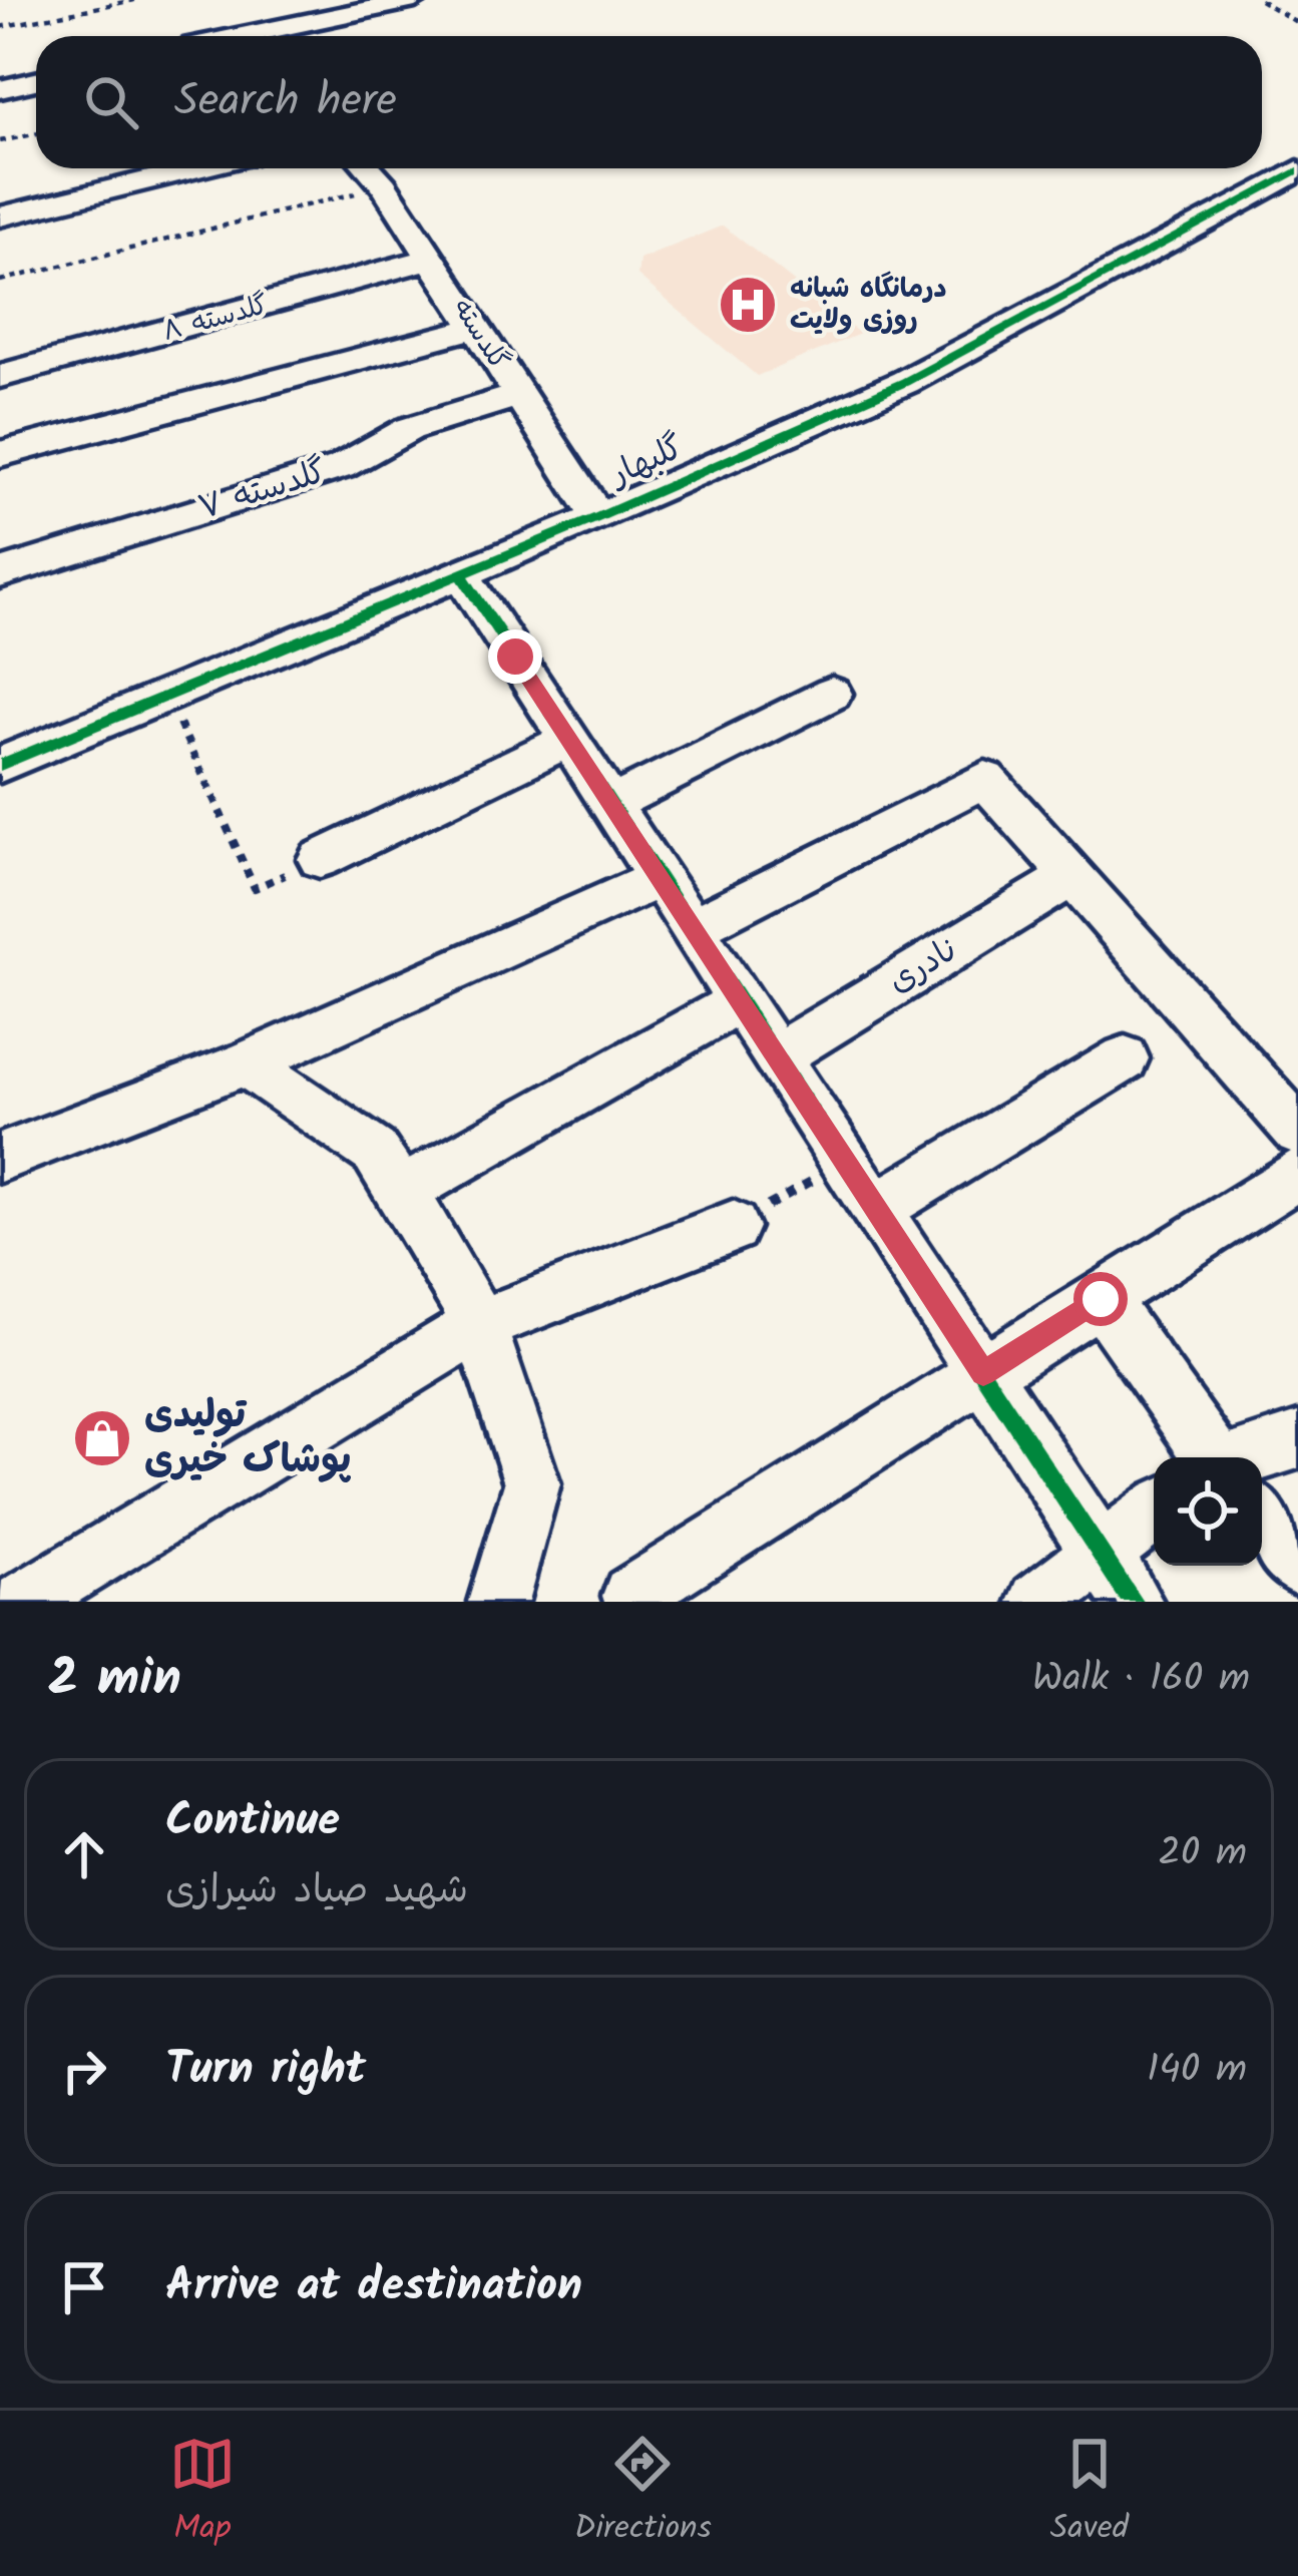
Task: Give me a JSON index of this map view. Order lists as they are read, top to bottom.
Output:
{
  "streets": {
    "street": [
      "گلدسته ۸",
      "گلدسته",
      "گلبهار",
      "گلدسته ۷",
      "نادری"
    ]
  },
  "crossings": [
    ["گلدسته ۸", "گلدسته"],
    ["گلدسته", "گلبهار"],
    ["گلدسته", "گلدسته ۷"]
  ],
  "places": {
    "hospital": ["درمانگاه شبانه روزی ولایت"],
    "shop": ["تولیدی پوشاک خیری"]
  },
  "page": {
    "search": "Search here",
    "heading": ["2 min", "Walk · 160 m"],
    "list": [
      ["Continue", "شهید صیاد شیرازی", "20 m"],
      ["Turn right", "140 m"],
      "Arrive at destination"
    ],
    "nav": ["Map", "Directions", "Saved"]
  }
}
